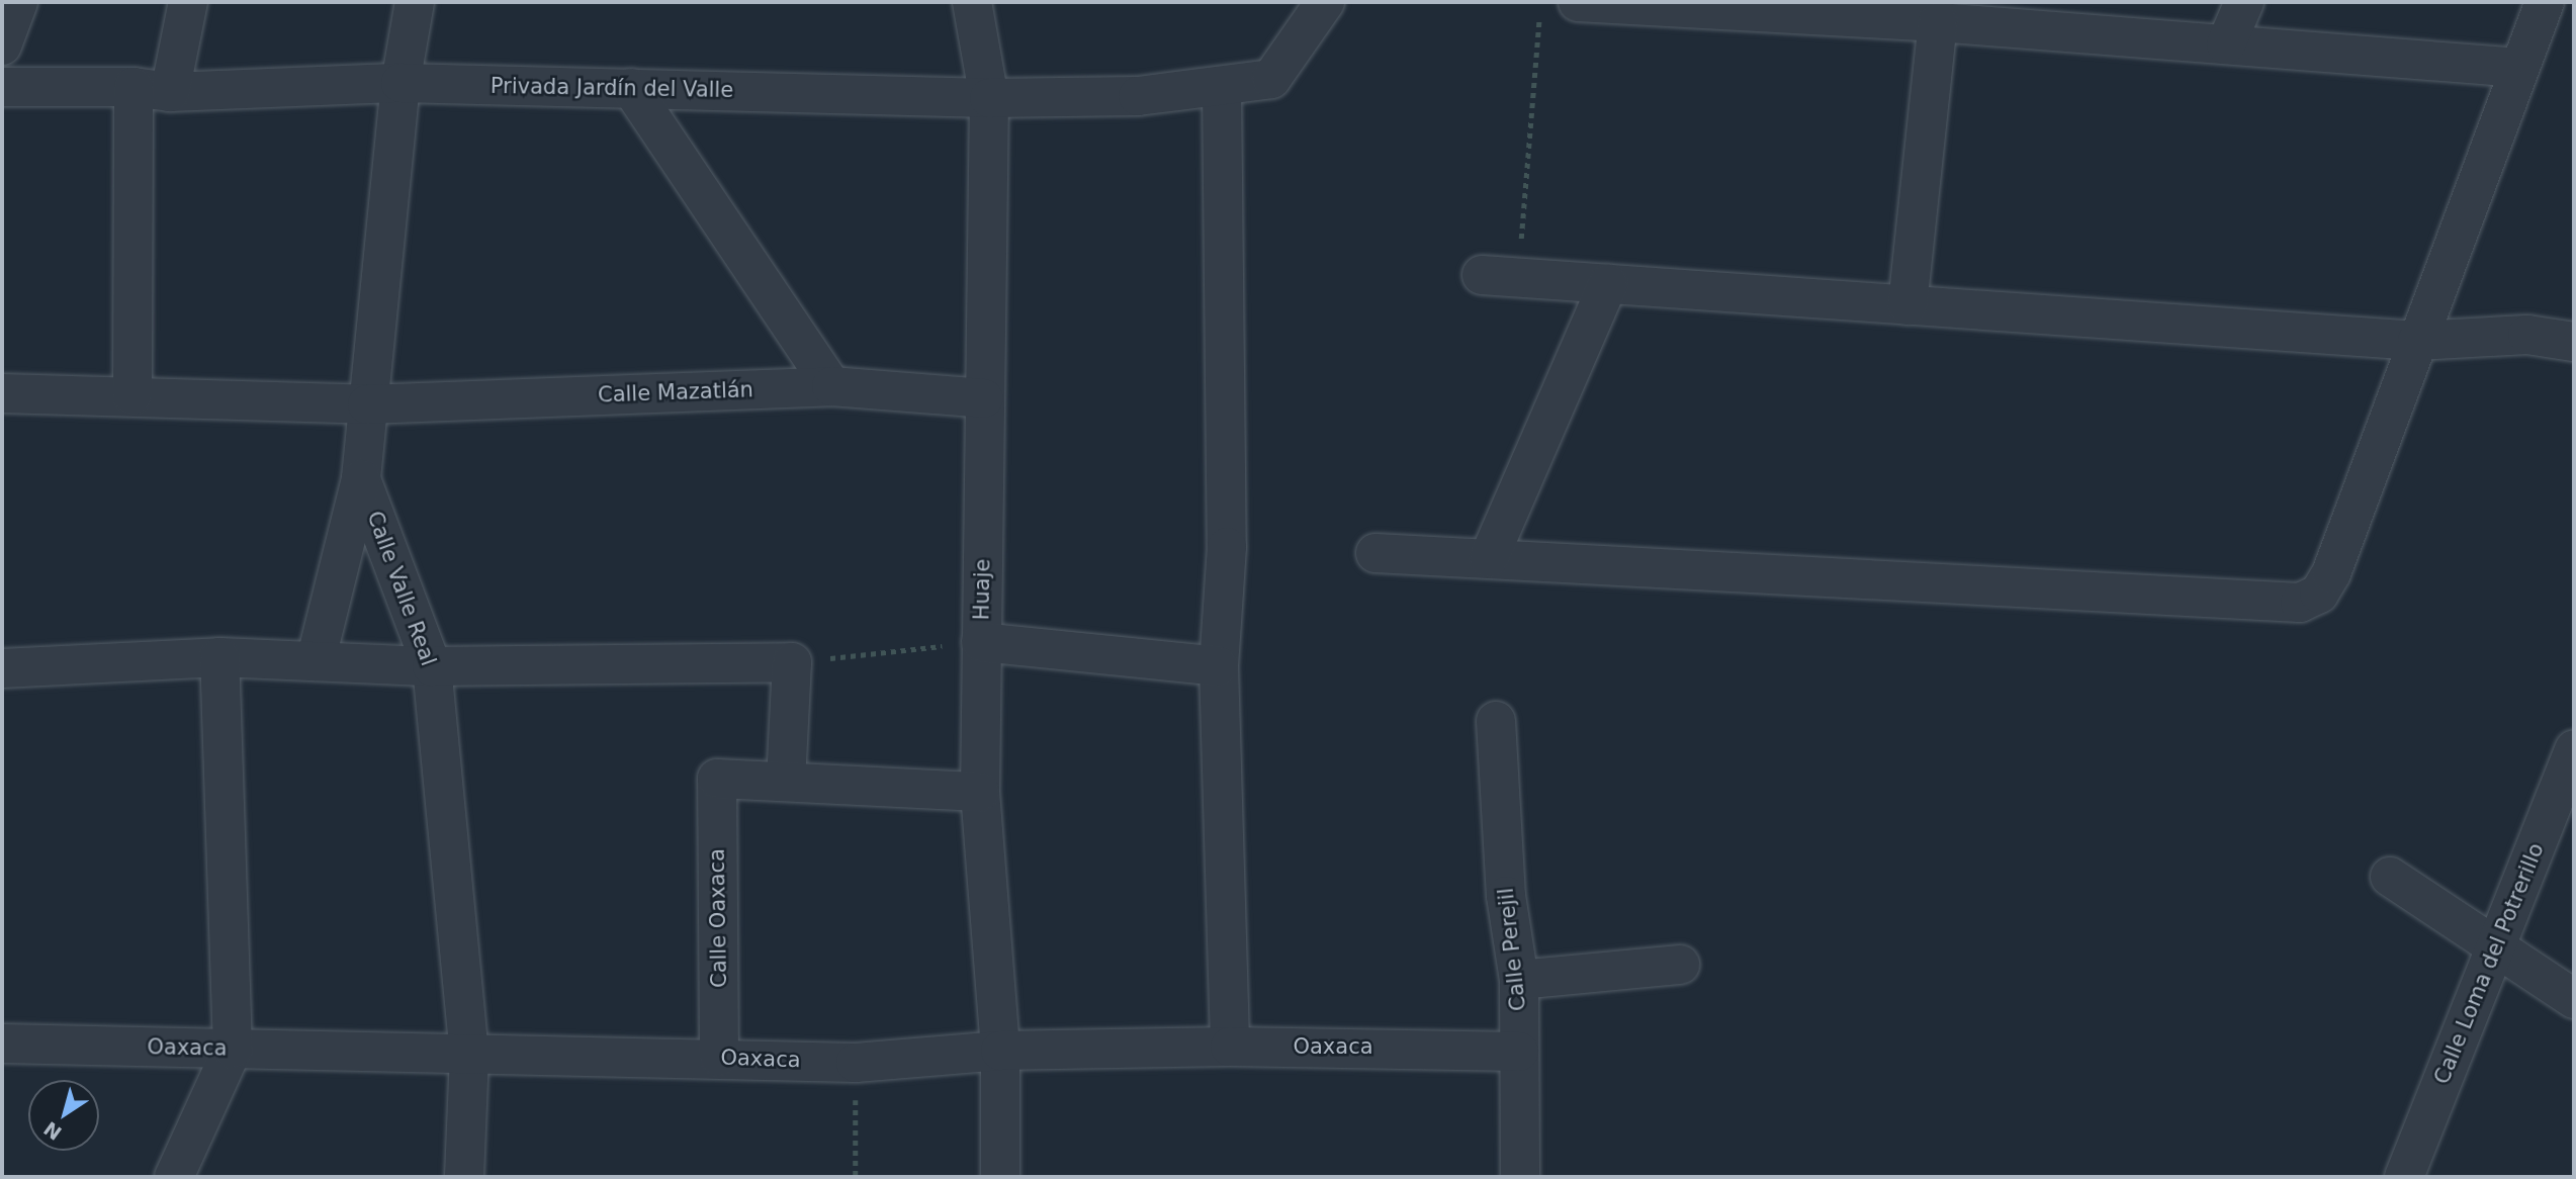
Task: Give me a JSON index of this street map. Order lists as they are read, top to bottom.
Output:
{
  "streets": {
    "street": [
      "Privada Jardín del Valle",
      "Calle Mazatlán",
      "Calle Valle Real",
      "Huaje",
      "Calle Oaxaca",
      "Calle Perejil",
      "Calle Loma del Potrerillo",
      "Oaxaca"
    ]
  },
  "crossings": [
    ["Privada Jardín del Valle", "Calle Valle Real"],
    ["Privada Jardín del Valle", "Huaje"],
    ["Calle Mazatlán", "Calle Valle Real"],
    ["Calle Mazatlán", "Huaje"],
    ["Calle Valle Real", "Oaxaca"],
    ["Huaje", "Oaxaca"],
    ["Calle Oaxaca", "Oaxaca"],
    ["Calle Perejil", "Oaxaca"]
  ],
  "north": "bottom left"
}
